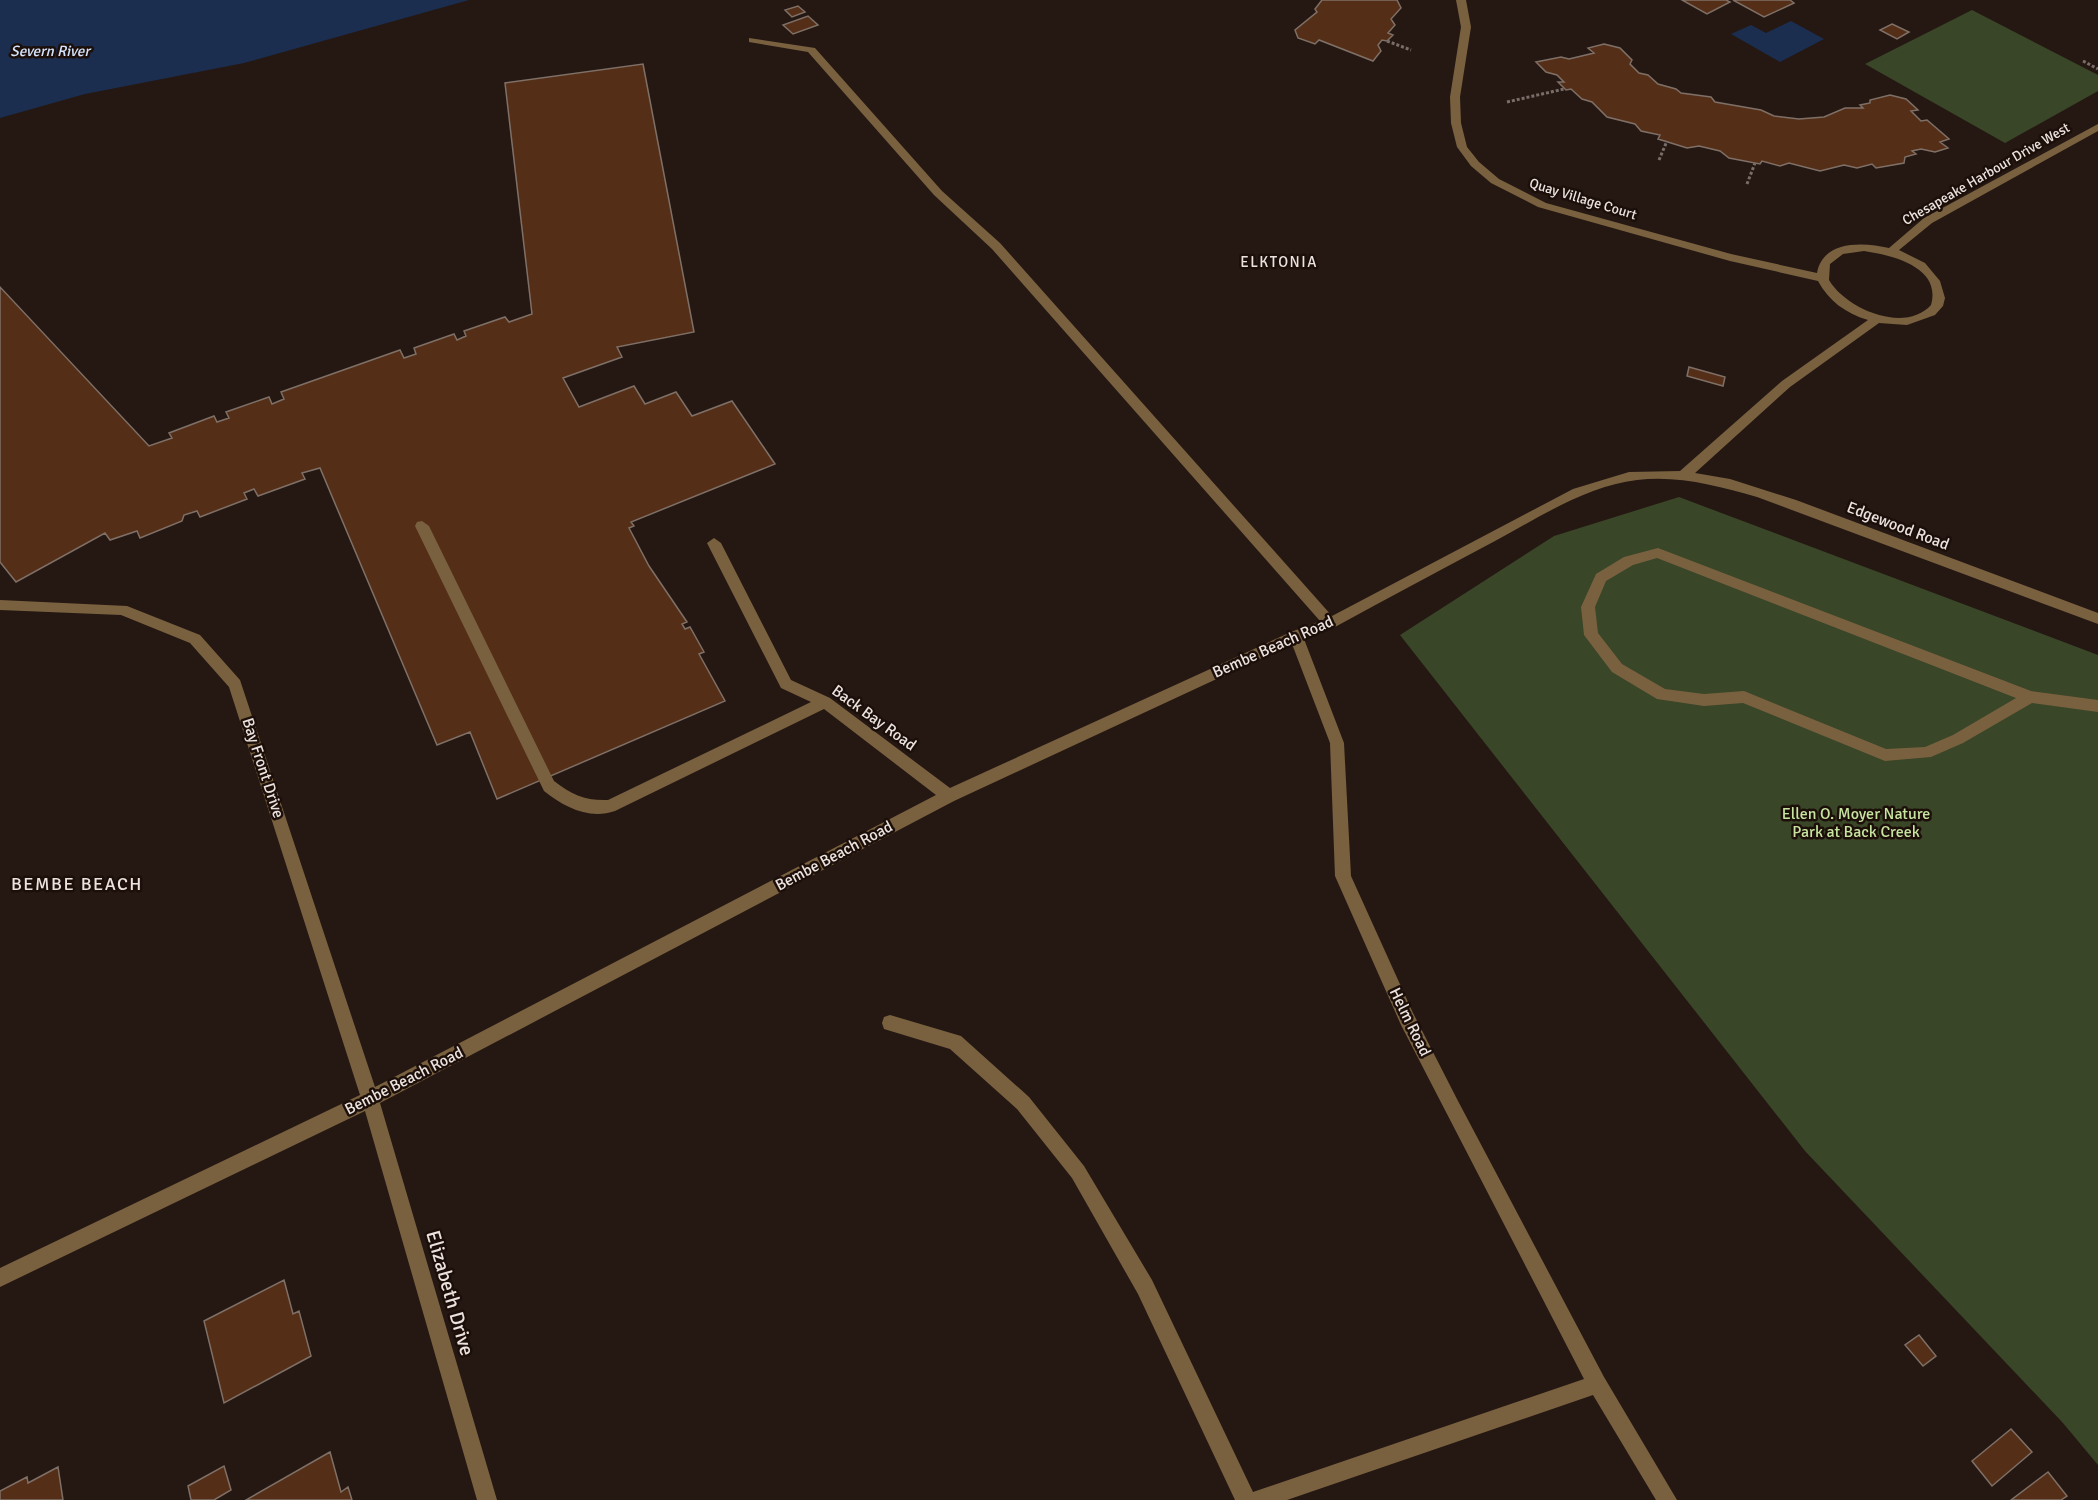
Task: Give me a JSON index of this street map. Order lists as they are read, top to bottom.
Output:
{
  "streets": {
    "street": [
      "Chesapeake Harbour Drive West",
      "Quay Village Court",
      "Edgewood Road",
      "Bembe Beach Road",
      "Back Bay Road",
      "Bay Front Drive",
      "Helm Road",
      "Elizabeth Drive"
    ]
  },
  "crossings": [
    ["Chesapeake Harbour Drive West", "Quay Village Court"],
    ["Edgewood Road", "Bembe Beach Road"],
    ["Bembe Beach Road", "Back Bay Road"],
    ["Bembe Beach Road", "Bay Front Drive"],
    ["Bembe Beach Road", "Helm Road"],
    ["Bembe Beach Road", "Elizabeth Drive"],
    ["Bay Front Drive", "Elizabeth Drive"]
  ],
  "districts": ["ELKTONIA", "BEMBE BEACH"],
  "water": ["Severn River"],
  "parks": ["Ellen O. Moyer Nature Park at Back Creek"]
}
